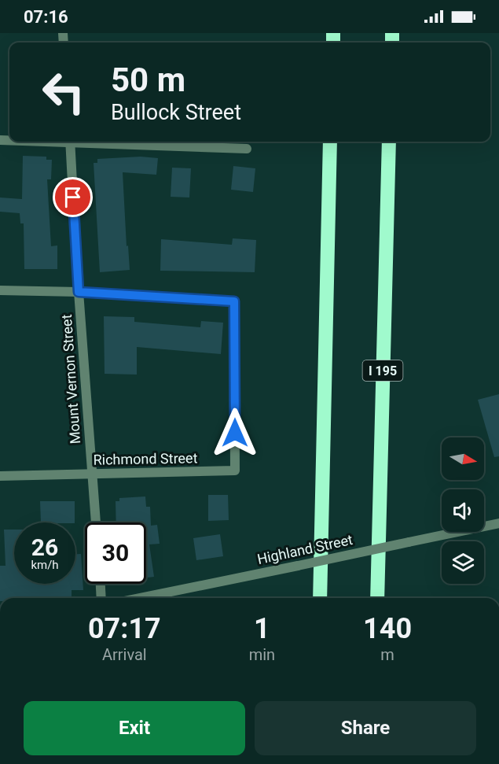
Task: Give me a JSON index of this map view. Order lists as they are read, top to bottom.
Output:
{
  "streets": {
    "highway": ["I 195"],
    "street": ["Mount Vernon Street", "Richmond Street", "Highland Street"]
  },
  "crossings": [
    ["Mount Vernon Street", "Richmond Street"]
  ],
  "north": "right",
  "page": {
    "status": "07:16",
    "turn": ["50 m", "Bullock Street"],
    "speed": "26 km/h",
    "limit": "30",
    "eta": [
      "07:17",
      "Arrival",
      "1",
      "min",
      "140",
      "m"
    ],
    "buttons": ["Exit", "Share"]
  }
}
